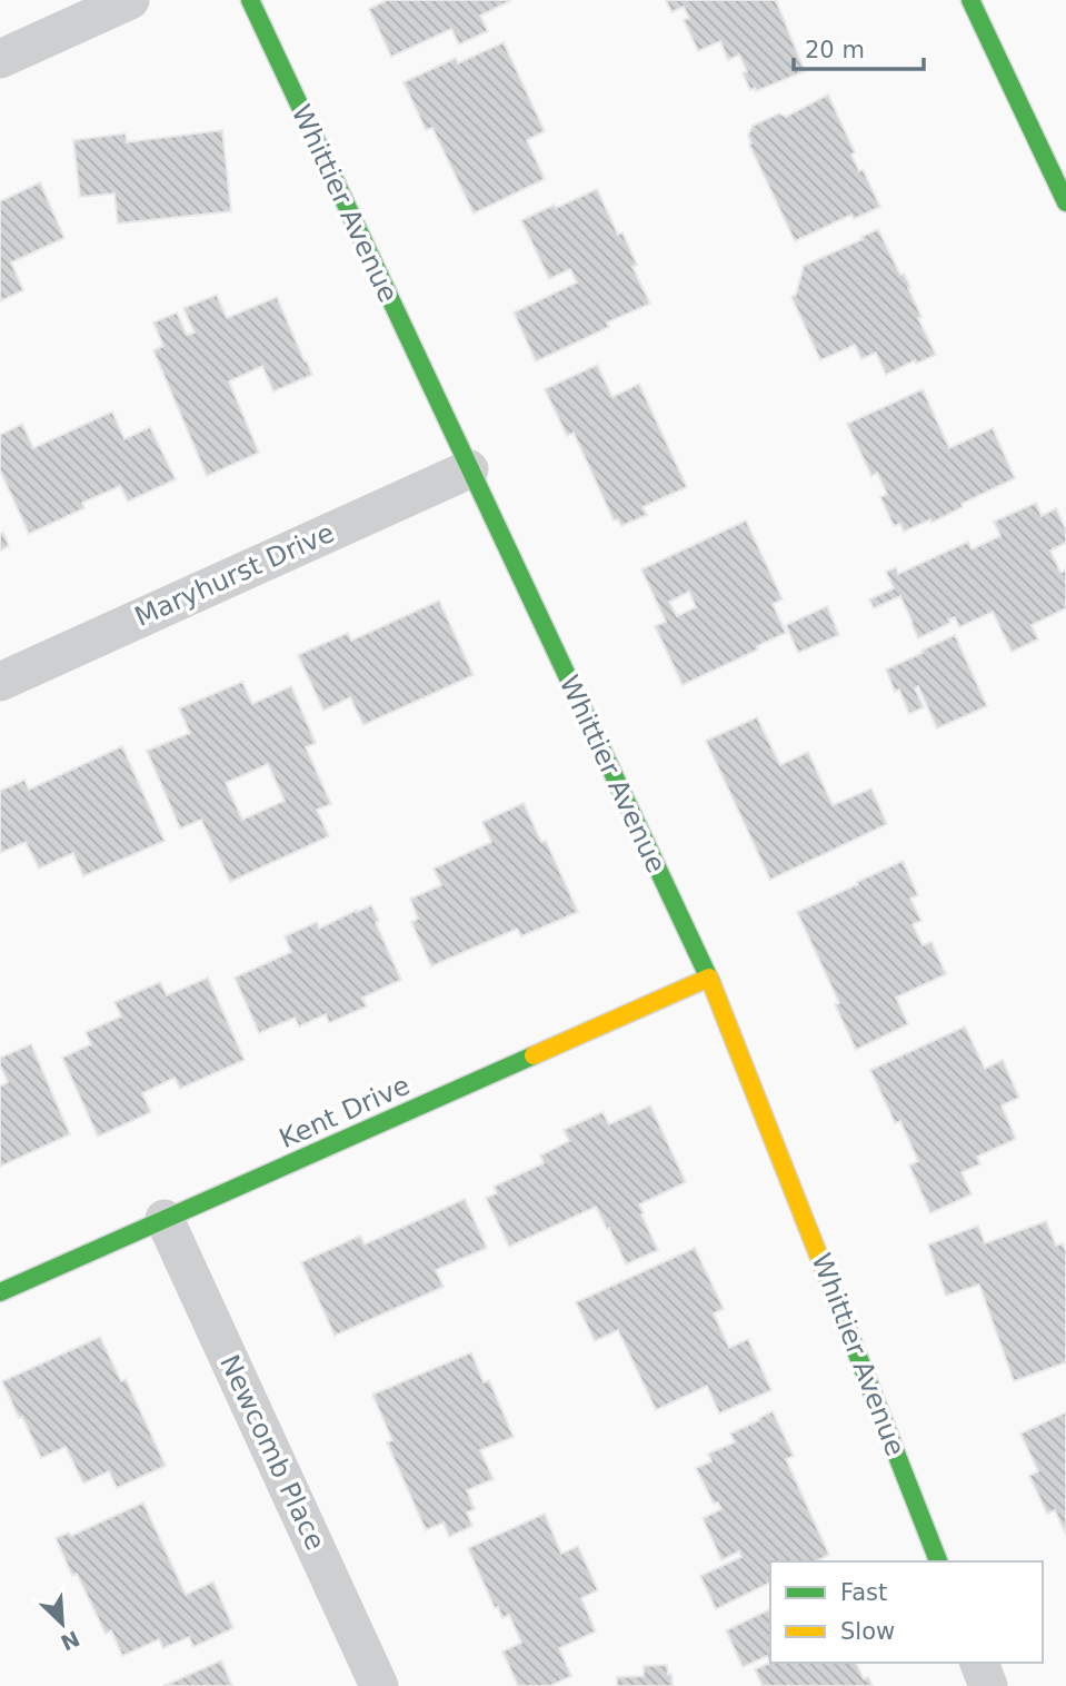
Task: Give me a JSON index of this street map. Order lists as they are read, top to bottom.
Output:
{
  "streets": {
    "street": [
      "Whittier Avenue",
      "Maryhurst Drive",
      "Kent Drive",
      "Newcomb Place"
    ]
  },
  "crossings": [
    ["Whittier Avenue", "Maryhurst Drive"],
    ["Whittier Avenue", "Kent Drive"],
    ["Kent Drive", "Newcomb Place"]
  ],
  "legend": ["Fast", "Slow"],
  "scale_bar": "20 m",
  "north": "bottom right"
}
